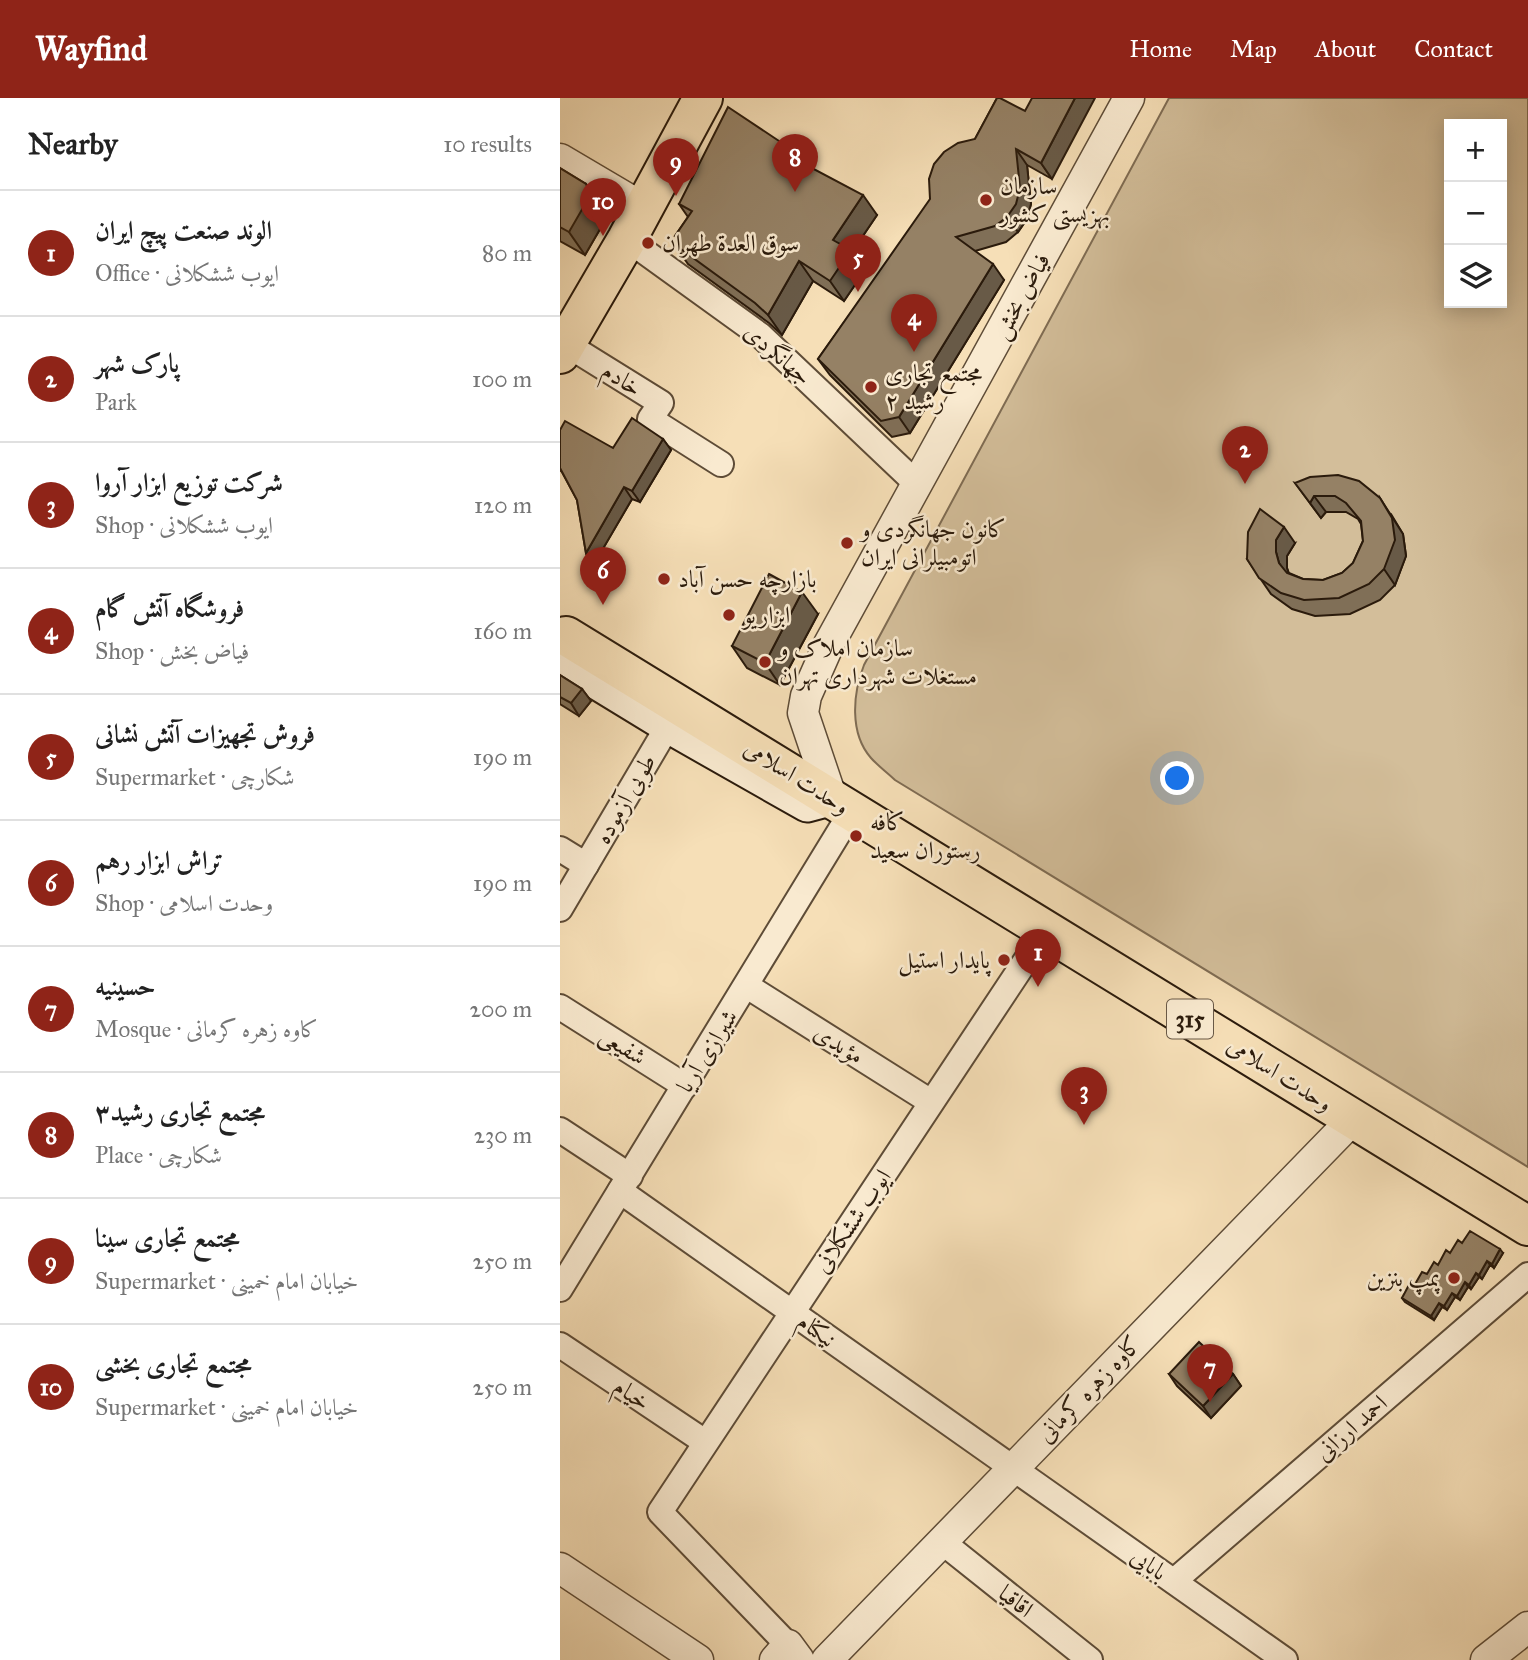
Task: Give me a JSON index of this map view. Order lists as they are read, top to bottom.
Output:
{
  "streets": {
    "main road": ["وحدت اسلامی", "315"],
    "street": [
      "فیاض بخش",
      "جهانگردی",
      "خادم",
      "طوبی آزموده",
      "مؤیدی",
      "شفیعی",
      "شیرازی آریا",
      "ایوب ششکلانی",
      "نیکنام",
      "کاوه زهره کرمانی",
      "خیام",
      "احمد ارزانی",
      "بابایی",
      "اقاقیا"
    ]
  },
  "crossings": [
    ["فیاض بخش", "جهانگردی"],
    ["فیاض بخش", "وحدت اسلامی"],
    ["فیاض بخش", "شیرازی آریا"],
    ["وحدت اسلامی", "شیرازی آریا"],
    ["وحدت اسلامی", "ایوب ششکلانی"],
    ["وحدت اسلامی", "کاوه زهره کرمانی"],
    ["مؤیدی", "شیرازی آریا"],
    ["مؤیدی", "ایوب ششکلانی"],
    ["شفیعی", "شیرازی آریا"],
    ["شیرازی آریا", "نیکنام"],
    ["ایوب ششکلانی", "نیکنام"],
    ["ایوب ششکلانی", "خیام"],
    ["نیکنام", "کاوه زهره کرمانی"],
    ["نیکنام", "بابایی"],
    ["کاوه زهره کرمانی", "بابایی"],
    ["کاوه زهره کرمانی", "اقاقیا"],
    ["احمد ارزانی", "بابایی"]
  ],
  "places": [
    "سازمان بهزیستی کشور",
    "سوق العدة طهران",
    "مجتمع تجاری رشید ۲",
    "کانون جهانگردی و اتومبیلرانی ایران",
    "بازارچه حسن آباد",
    "ابزاریو",
    "سازمان املاک و مستغلات شهرداری تهران",
    "کافه رستوران سعید",
    "پایدار استیل",
    "پمپ بنزین"
  ],
  "page": {
    "header": "Wayfind",
    "nav": [
      "Home",
      "Map",
      "About",
      "Contact"
    ],
    "heading": ["Nearby", "10 results"],
    "map_buttons": ["+", "−"],
    "pins": [
      "8",
      "9",
      "10",
      "5",
      "4",
      "2",
      "6",
      "1",
      "3",
      "7"
    ],
    "list": [
      {
        "mark": "1",
        "name": "الوند صنعت پیچ ایران",
        "note": "Office · ایوب ششکلانی",
        "value": "80 m"
      },
      {
        "mark": "2",
        "name": "پارک شهر",
        "note": "Park",
        "value": "100 m"
      },
      {
        "mark": "3",
        "name": "شرکت توزیع ابزار آروا",
        "note": "Shop · ایوب ششکلانی",
        "value": "120 m"
      },
      {
        "mark": "4",
        "name": "فروشگاه آتش گام",
        "note": "Shop · فیاض بخش",
        "value": "160 m"
      },
      {
        "mark": "5",
        "name": "فروش تجهیزات آتش نشانی",
        "note": "Supermarket · شکارچی",
        "value": "190 m"
      },
      {
        "mark": "6",
        "name": "تراش ابزار رهم",
        "note": "Shop · وحدت اسلامی",
        "value": "190 m"
      },
      {
        "mark": "7",
        "name": "حسینیه",
        "note": "Mosque · کاوه زهره کرمانی",
        "value": "200 m"
      },
      {
        "mark": "8",
        "name": "مجتمع تجاری رشید۳",
        "note": "Place · شکارچی",
        "value": "230 m"
      },
      {
        "mark": "9",
        "name": "مجتمع تجاری سینا",
        "note": "Supermarket · خیابان امام خمینی",
        "value": "250 m"
      },
      {
        "mark": "10",
        "name": "مجتمع تجاری بخشی",
        "note": "Supermarket · خیابان امام خمینی",
        "value": "250 m"
      }
    ]
  }
}
